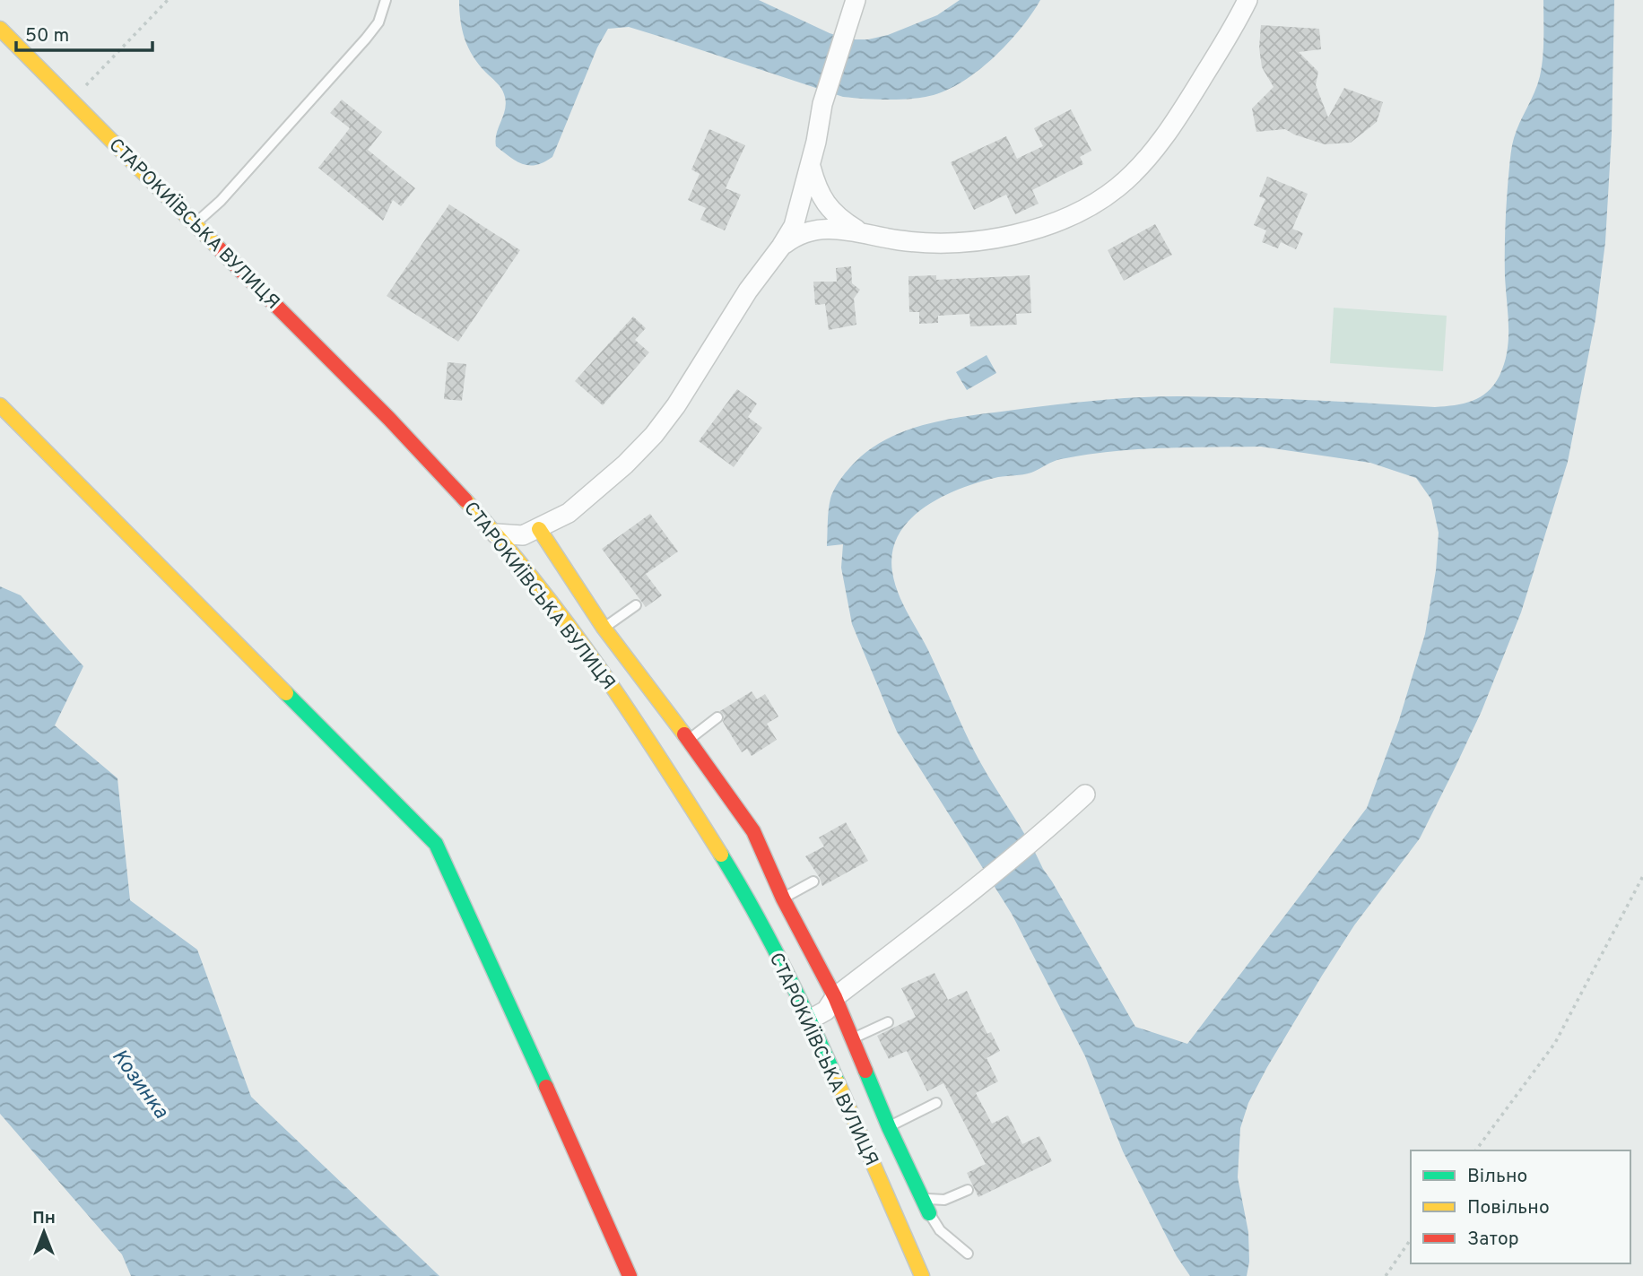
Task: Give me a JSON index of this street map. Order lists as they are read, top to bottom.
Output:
{
  "streets": {
    "street": ["СТАРОКИЇВСЬКА ВУЛИЦЯ"]
  },
  "water": ["Козинка"],
  "legend": ["Вільно", "Повільно", "Затор"],
  "scale_bar": "50 m",
  "north": "top"
}
